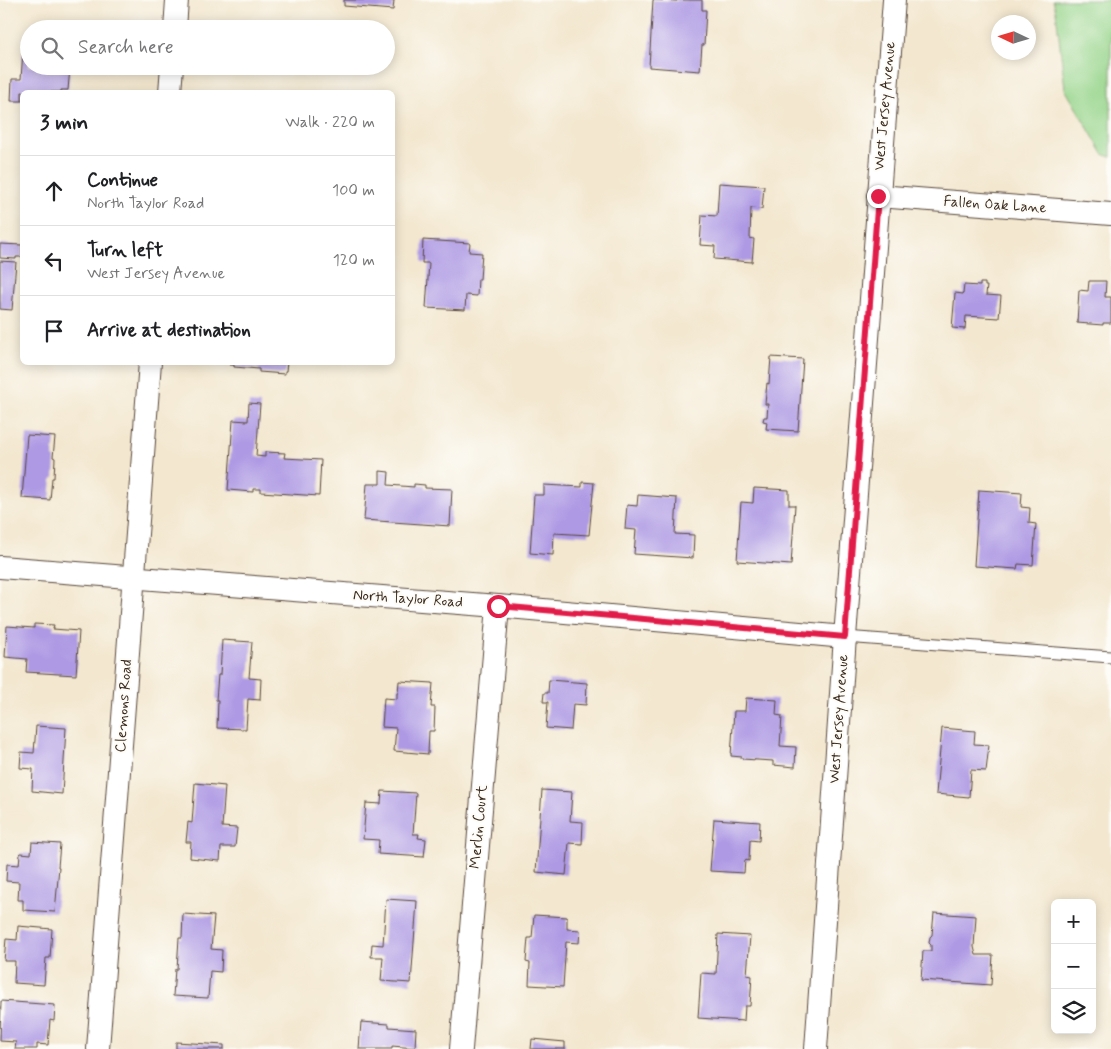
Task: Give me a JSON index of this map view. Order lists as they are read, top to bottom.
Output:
{
  "streets": {
    "street": [
      "West Jersey Avenue",
      "Fallen Oak Lane",
      "North Taylor Road",
      "Clemons Road",
      "Merlin Court"
    ]
  },
  "crossings": [
    ["West Jersey Avenue", "Fallen Oak Lane"],
    ["West Jersey Avenue", "North Taylor Road"],
    ["North Taylor Road", "Clemons Road"],
    ["North Taylor Road", "Merlin Court"]
  ],
  "north": "left",
  "page": {
    "search": "Search here",
    "heading": ["3 min", "Walk · 220 m"],
    "list": [
      ["Continue", "North Taylor Road", "100 m"],
      ["Turn left", "West Jersey Avenue", "120 m"],
      "Arrive at destination"
    ],
    "map_buttons": ["+", "−"]
  }
}
